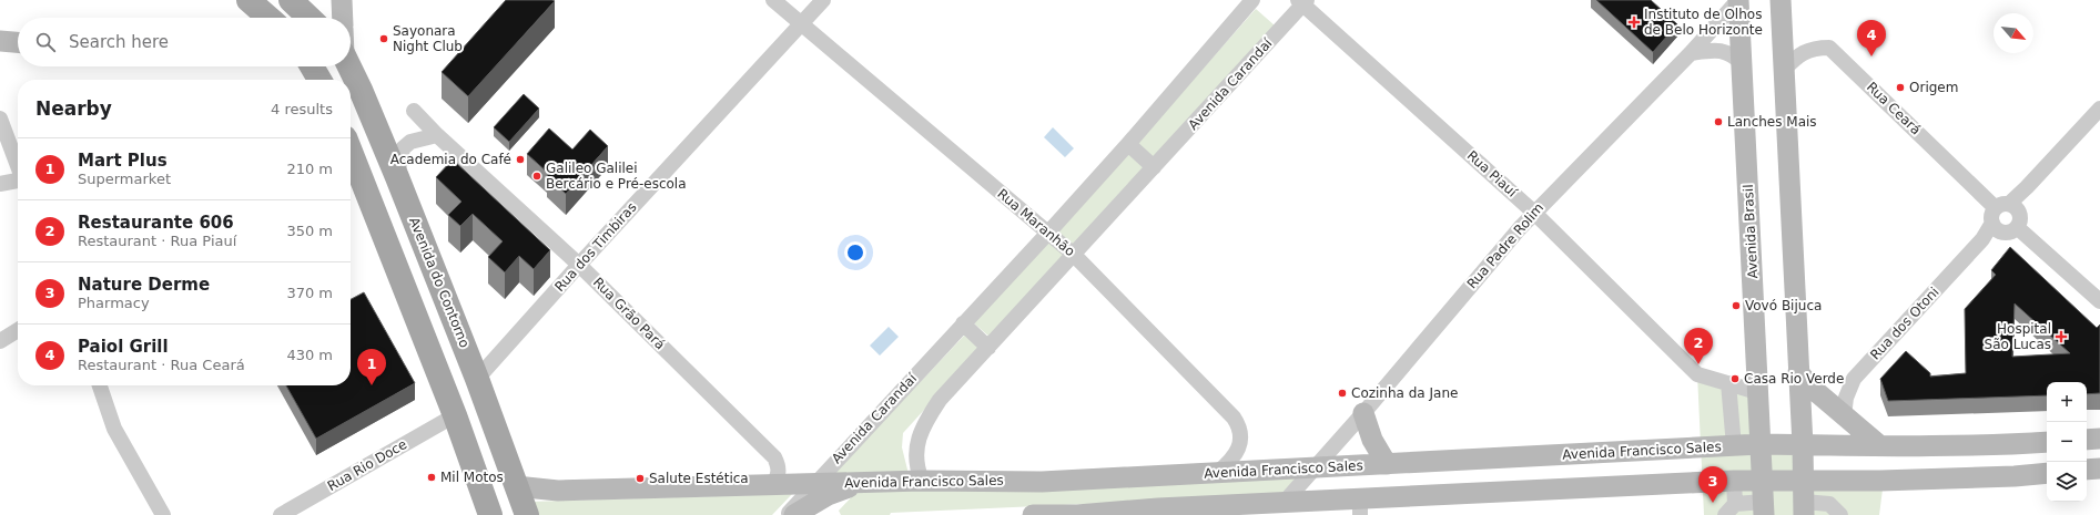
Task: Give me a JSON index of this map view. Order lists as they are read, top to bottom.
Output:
{
  "streets": {
    "main road": ["Avenida do Contorno"],
    "street": [
      "Avenida Carandaí",
      "Rua Ceará",
      "Rua Piauí",
      "Rua Maranhão",
      "Avenida Brasil",
      "Rua Padre Rolim",
      "Rua dos Timbiras",
      "Rua Grão Pará",
      "Rua dos Otoni",
      "Avenida Francisco Sales",
      "Rua Rio Doce"
    ]
  },
  "crossings": [
    ["Avenida Carandaí", "Rua Piauí"],
    ["Avenida Carandaí", "Rua Maranhão"],
    ["Avenida Carandaí", "Avenida Francisco Sales"],
    ["Rua Ceará", "Rua dos Otoni"],
    ["Rua Piauí", "Rua Padre Rolim"],
    ["Rua Maranhão", "Rua dos Timbiras"],
    ["Rua Maranhão", "Avenida Francisco Sales"],
    ["Avenida Brasil", "Rua Padre Rolim"],
    ["Avenida Brasil", "Avenida Francisco Sales"],
    ["Rua Padre Rolim", "Avenida Francisco Sales"],
    ["Rua dos Timbiras", "Avenida do Contorno"],
    ["Rua dos Timbiras", "Rua Grão Pará"],
    ["Avenida do Contorno", "Avenida Francisco Sales"],
    ["Rua Grão Pará", "Avenida Francisco Sales"]
  ],
  "places": {
    "health": ["Instituto de Olhos de Belo Horizonte", "Hospital São Lucas"],
    "other": [
      "Sayonara Night Club",
      "Origem",
      "Lanches Mais",
      "Academia do Café",
      "Galileo Galilei Bercário e Pré-escola",
      "Vovó Bijuca",
      "Casa Rio Verde",
      "Cozinha da Jane",
      "Mil Motos",
      "Salute Estética"
    ]
  },
  "north": "bottom right",
  "page": {
    "search": "Search here",
    "pins": [
      "4",
      "2",
      "1",
      "3"
    ],
    "heading": ["Nearby", "4 results"],
    "list": [
      {
        "mark": "1",
        "name": "Mart Plus",
        "note": "Supermarket",
        "value": "210 m"
      },
      {
        "mark": "2",
        "name": "Restaurante 606",
        "note": "Restaurant · Rua Piauí",
        "value": "350 m"
      },
      {
        "mark": "3",
        "name": "Nature Derme",
        "note": "Pharmacy",
        "value": "370 m"
      },
      {
        "mark": "4",
        "name": "Paiol Grill",
        "note": "Restaurant · Rua Ceará",
        "value": "430 m"
      }
    ],
    "map_buttons": ["+", "−"]
  }
}
